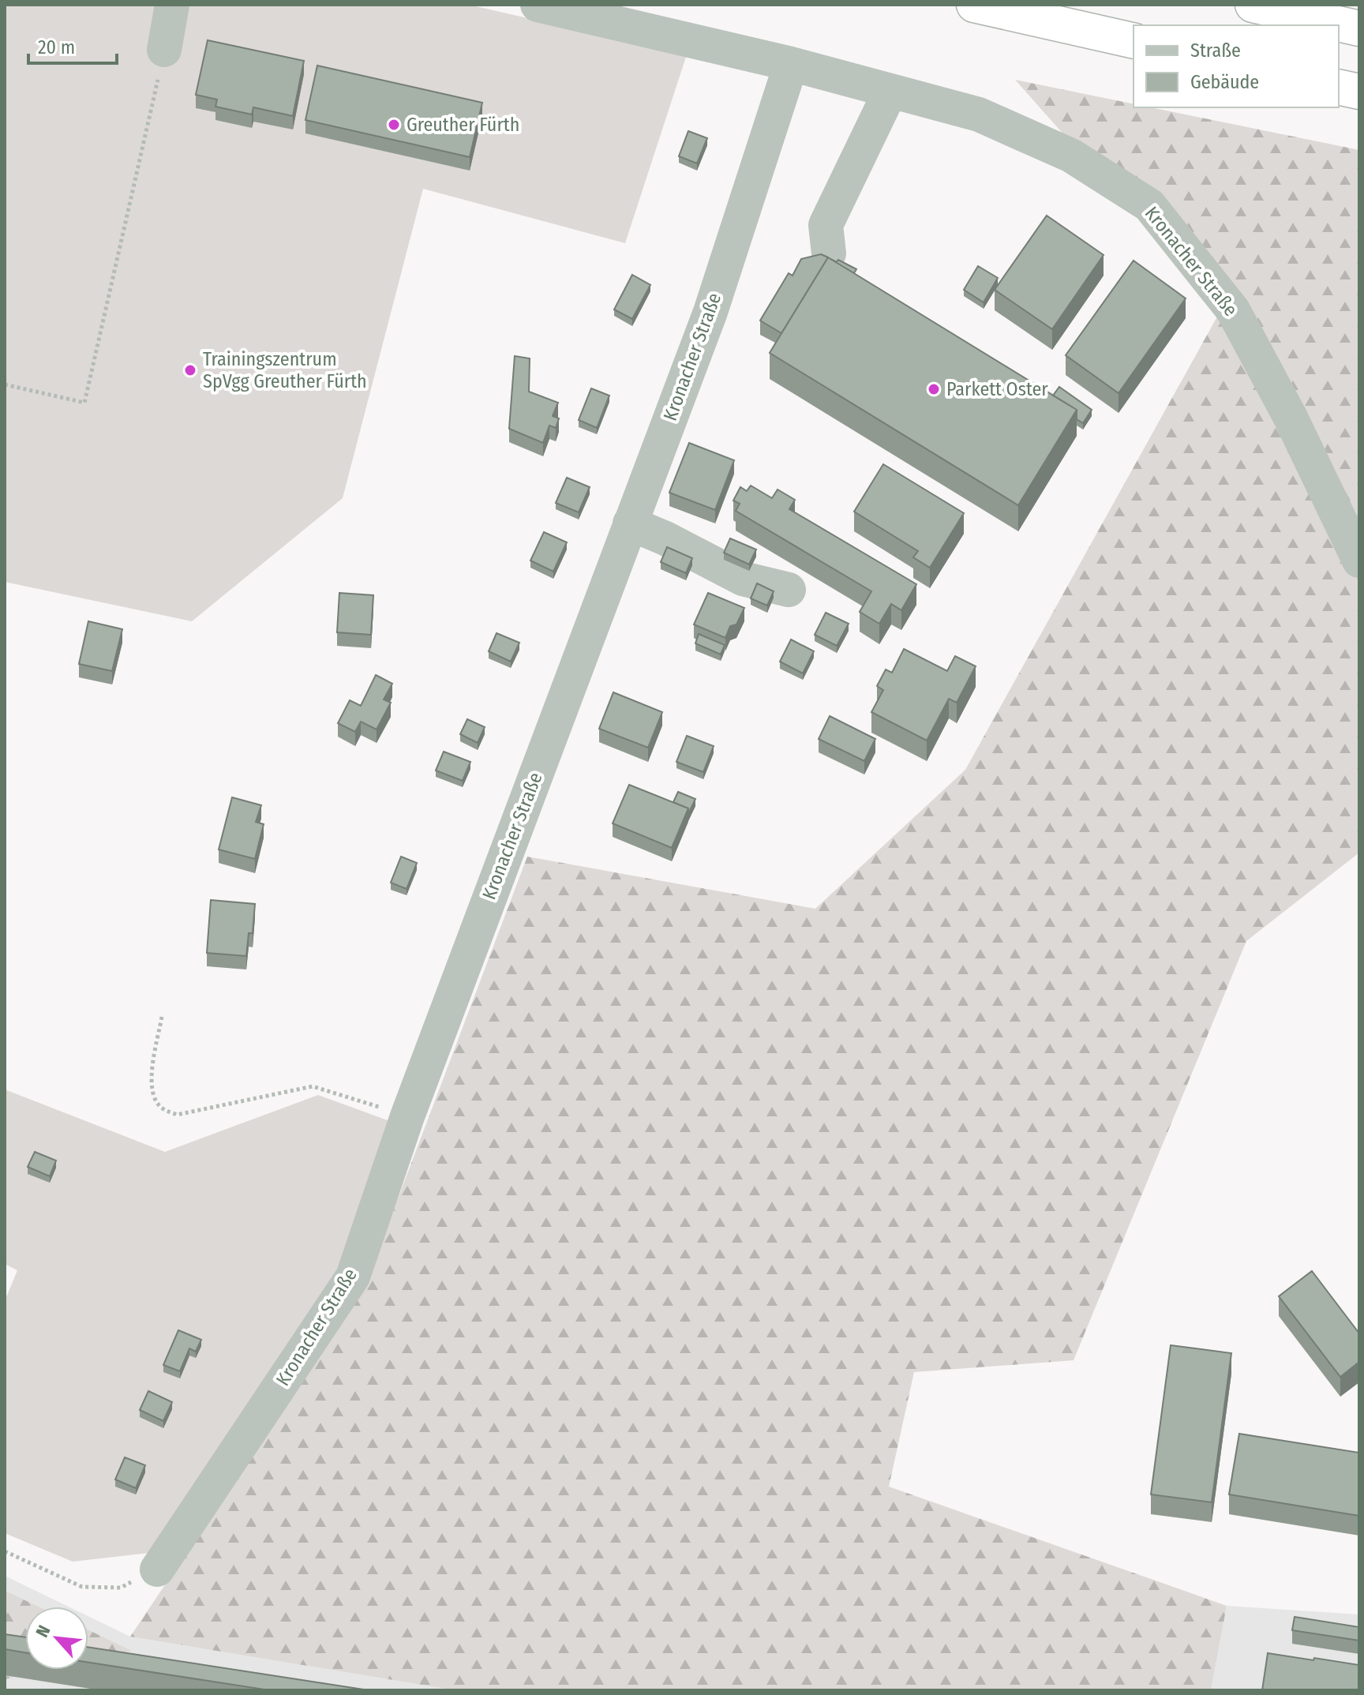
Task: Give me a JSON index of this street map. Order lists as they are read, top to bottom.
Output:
{
  "streets": {
    "street": ["Kronacher Straße"]
  },
  "places": ["Greuther Fürth", "Trainingszentrum SpVgg Greuther Fürth", "Parkett Oster"],
  "legend": ["Straße", "Gebäude"],
  "scale_bar": "20 m",
  "north": "top left"
}
